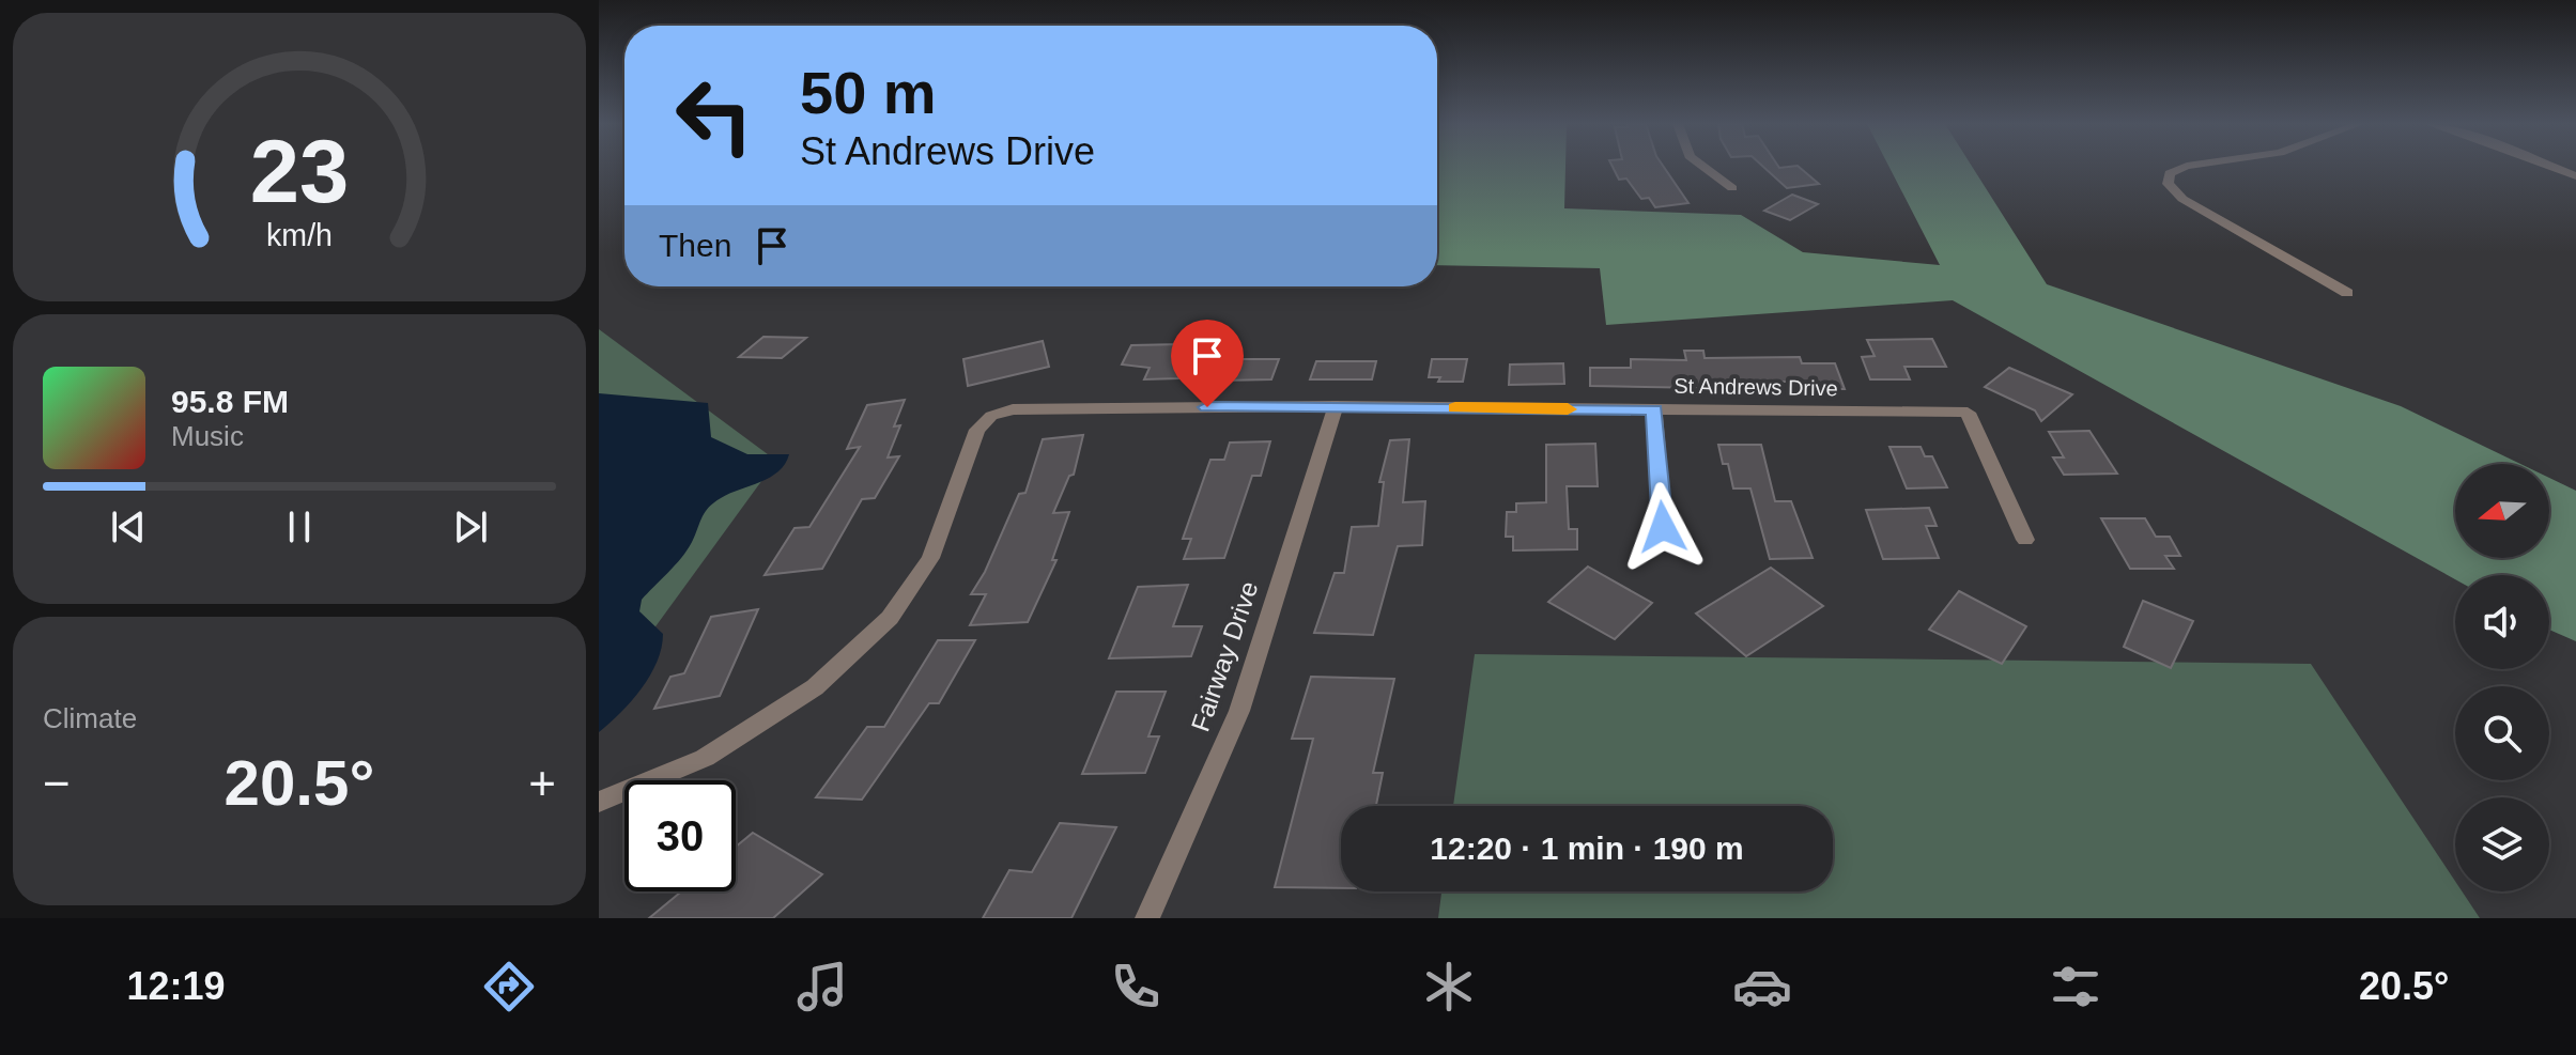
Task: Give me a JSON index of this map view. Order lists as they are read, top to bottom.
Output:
{
  "streets": {
    "street": ["St Andrews Drive", "Fairway Drive"]
  },
  "crossings": [
    ["St Andrews Drive", "Fairway Drive"]
  ],
  "north": "left",
  "page": {
    "turn": ["50 m", "St Andrews Drive"],
    "then": "Then",
    "song": ["95.8 FM", "Music"],
    "tile": "Climate",
    "heat": ["−", "20.5°", "+"],
    "limit": "30",
    "trip": "12:20 · 1 min · 190 m",
    "tabs": ["12:19", "20.5°"],
    "gauge": ["23", "km/h"]
  }
}
